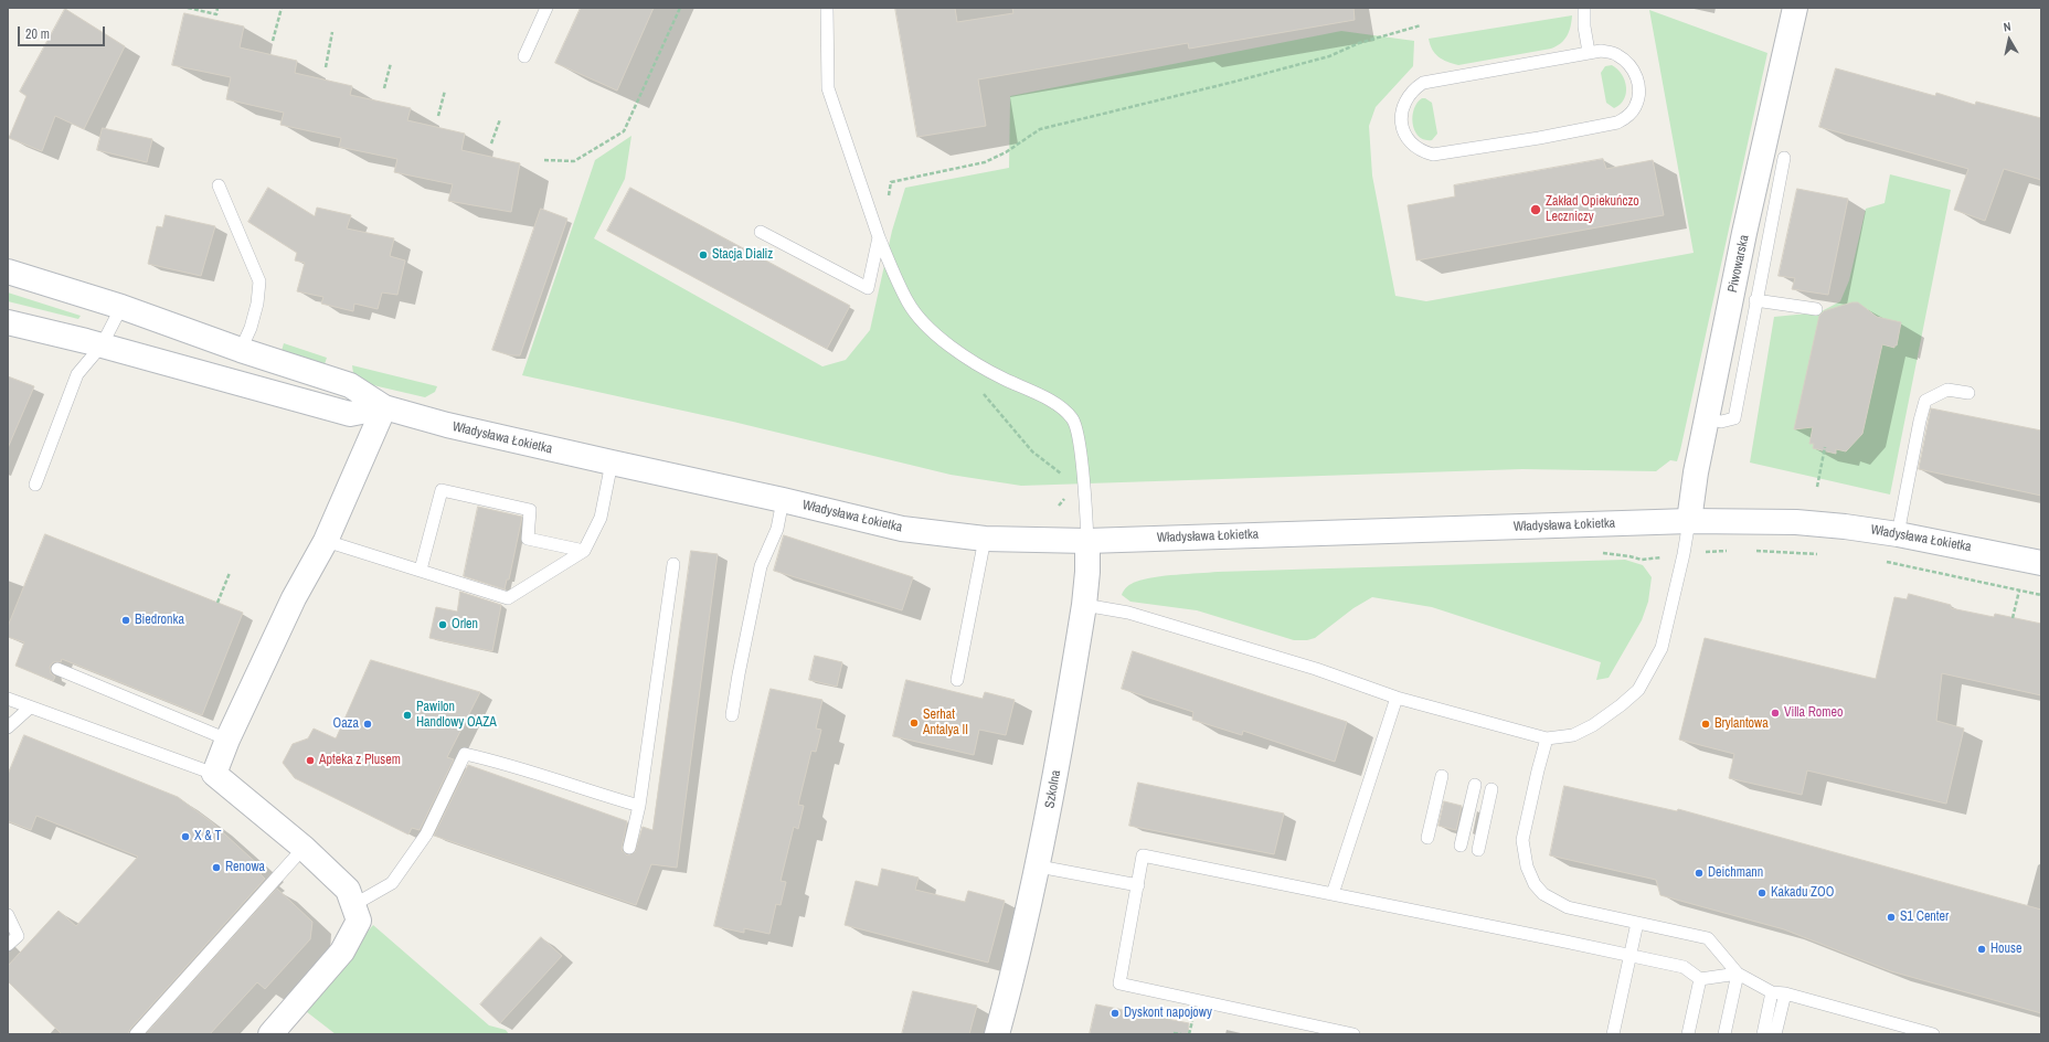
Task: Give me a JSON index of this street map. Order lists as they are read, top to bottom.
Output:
{
  "streets": {
    "main road": ["Piwowarska", "Władysława Łokietka", "Szkolna"]
  },
  "crossings": [
    ["Piwowarska", "Władysława Łokietka"],
    ["Władysława Łokietka", "Szkolna"]
  ],
  "places": [
    "Zakład Opiekuńczo Leczniczy",
    "Stacja Dializ",
    "Biedronka",
    "Orlen",
    "Villa Romeo",
    "Pawilon Handlowy OAZA",
    "Serhat Antalya II",
    "Oaza",
    "Brylantowa",
    "Apteka z Plusem",
    "X & T",
    "Renowa",
    "Deichmann",
    "Kakadu ZOO",
    "S1 Center",
    "House",
    "Dyskont napojowy"
  ],
  "scale_bar": "20 m",
  "north": "top"
}
